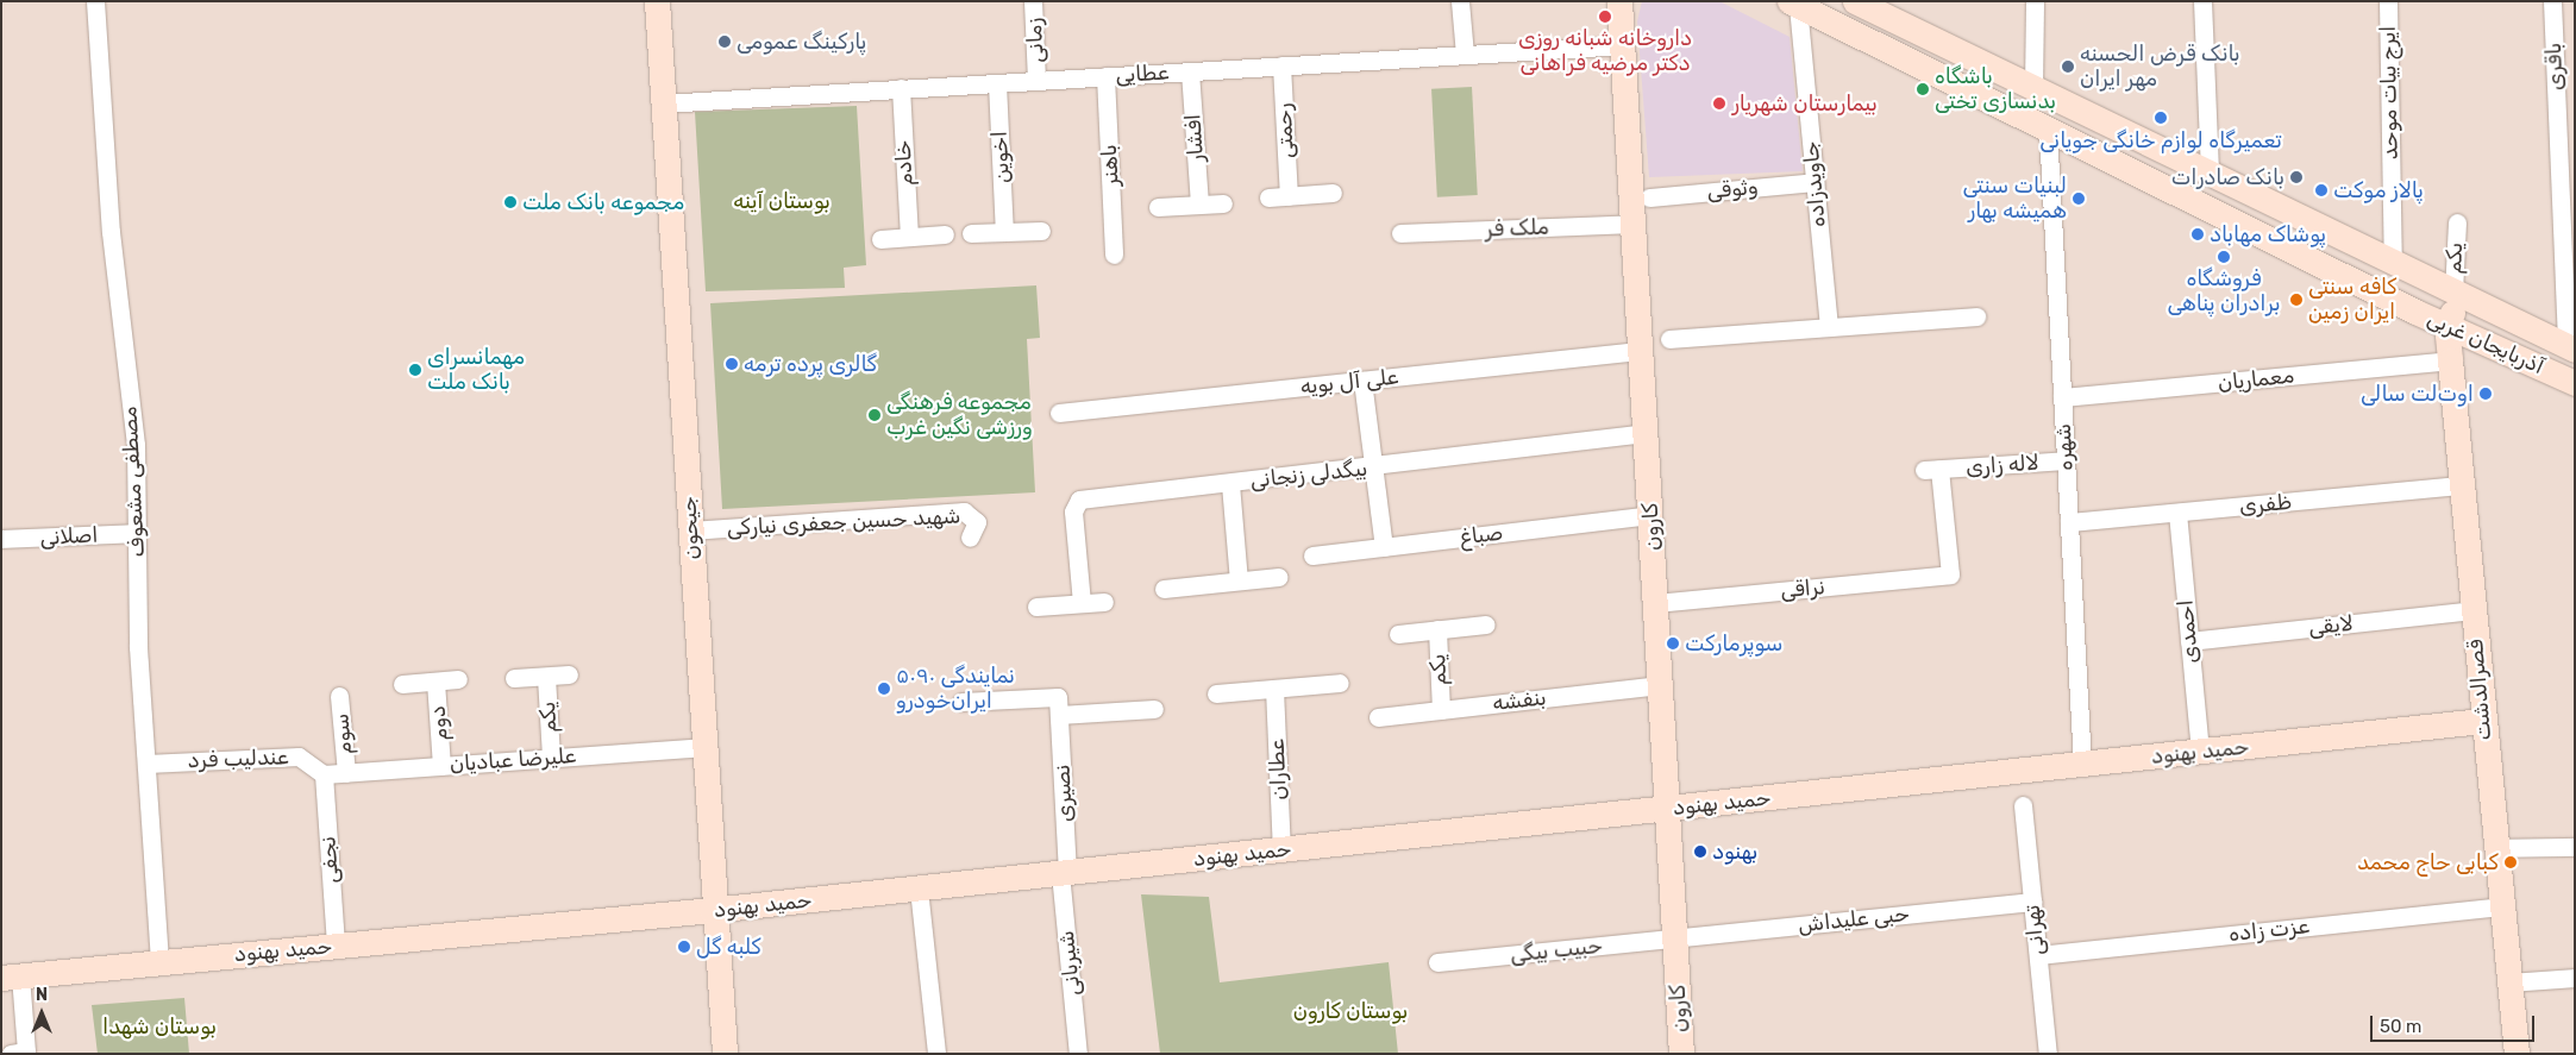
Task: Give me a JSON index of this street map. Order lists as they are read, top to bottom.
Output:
{
  "streets": {
    "main road": [
      "آذربایجان غربی",
      "کارون",
      "جیحون",
      "قصرالدشت",
      "حمید بهنود"
    ],
    "street": [
      "زمانی",
      "باقری",
      "عطایی",
      "ایرج بیات موحد",
      "رحمتی",
      "افشار",
      "اخوین",
      "خادم",
      "باهنر",
      "جاویدزاده",
      "وثوقی",
      "ملک فر",
      "یکم",
      "معماریان",
      "علی آل بویه",
      "شهره",
      "لاله زاری",
      "بیگدلی زنجانی",
      "مصطفی مشعوف",
      "ظفری",
      "شهید حسین جعفری نیارکی",
      "صباغ",
      "اصلانی",
      "نراقی",
      "لایقی",
      "احمدی",
      "بنفشه",
      "دوم",
      "سوم",
      "عندلیب فرد",
      "علیرضا عبادیان",
      "عطاران",
      "نصیری",
      "نجفی",
      "حبی علیداش",
      "تهرانی",
      "عزت زاده",
      "حبیب بیگی",
      "شیربانی"
    ]
  },
  "crossings": [
    ["زمانی", "عطایی"],
    ["باقری", "آذربایجان غربی"],
    ["عطایی", "رحمتی"],
    ["عطایی", "افشار"],
    ["عطایی", "اخوین"],
    ["عطایی", "خادم"],
    ["عطایی", "باهنر"],
    ["عطایی", "کارون"],
    ["عطایی", "جیحون"],
    ["ایرج بیات موحد", "آذربایجان غربی"],
    ["جاویدزاده", "وثوقی"],
    ["جاویدزاده", "آذربایجان غربی"],
    ["ملک فر", "کارون"],
    ["یکم", "آذربایجان غربی"],
    ["یکم", "بنفشه"],
    ["یکم", "علیرضا عبادیان"],
    ["آذربایجان غربی", "شهره"],
    ["آذربایجان غربی", "قصرالدشت"],
    ["معماریان", "شهره"],
    ["معماریان", "قصرالدشت"],
    ["علی آل بویه", "کارون"],
    ["شهره", "لاله زاری"],
    ["شهره", "ظفری"],
    ["شهره", "حمید بهنود"],
    ["لاله زاری", "نراقی"],
    ["بیگدلی زنجانی", "کارون"],
    ["مصطفی مشعوف", "اصلانی"],
    ["مصطفی مشعوف", "حمید بهنود"],
    ["مصطفی مشعوف", "عندلیب فرد"],
    ["ظفری", "احمدی"],
    ["ظفری", "قصرالدشت"],
    ["شهید حسین جعفری نیارکی", "جیحون"],
    ["کارون", "صباغ"],
    ["کارون", "نراقی"],
    ["کارون", "بنفشه"],
    ["کارون", "حمید بهنود"],
    ["کارون", "حبی علیداش"],
    ["کارون", "حبیب بیگی"],
    ["جیحون", "حمید بهنود"],
    ["جیحون", "علیرضا عبادیان"],
    ["لایقی", "احمدی"],
    ["لایقی", "قصرالدشت"],
    ["احمدی", "حمید بهنود"],
    ["قصرالدشت", "حمید بهنود"],
    ["قصرالدشت", "عزت زاده"],
    ["دوم", "علیرضا عبادیان"],
    ["سوم", "علیرضا عبادیان"],
    ["حمید بهنود", "عطاران"],
    ["حمید بهنود", "نصیری"],
    ["حمید بهنود", "نجفی"],
    ["حمید بهنود", "شیربانی"],
    ["عندلیب فرد", "علیرضا عبادیان"],
    ["عندلیب فرد", "نجفی"],
    ["علیرضا عبادیان", "نجفی"],
    ["نصیری", "شیربانی"],
    ["حبی علیداش", "تهرانی"],
    ["حبی علیداش", "حبیب بیگی"],
    ["تهرانی", "عزت زاده"]
  ],
  "parks": ["بوستان آینه", "بوستان کارون", "بوستان شهدا"],
  "places": [
    "داروخانه شبانه روزی دکتر مرضیه فراهانی",
    "پارکینگ عمومی",
    "بانک قرض الحسنه مهر ایران",
    "باشگاه بدنسازی تختی",
    "بیمارستان شهریار",
    "تعمیرگاه لوازم خانگی جویانی",
    "بانک صادرات",
    "پالاز موکت",
    "لبنیات سنتی همیشه بهار",
    "مجموعه بانک ملت",
    "پوشاک مهاباد",
    "فروشگاه برادران پناهی",
    "کافه سنتی ایران زمین",
    "گالری پرده ترمه",
    "مهمانسرای بانک ملت",
    "اوت‌لت سالی",
    "مجموعه فرهنگی ورزشی نگین غرب",
    "سوپرمارکت",
    "نمایندگی ۵۰۹۰ ایران‌خودرو",
    "بهنود",
    "کبابی حاج محمد",
    "کلبه گل"
  ],
  "scale_bar": "50 m",
  "north": "top"
}
